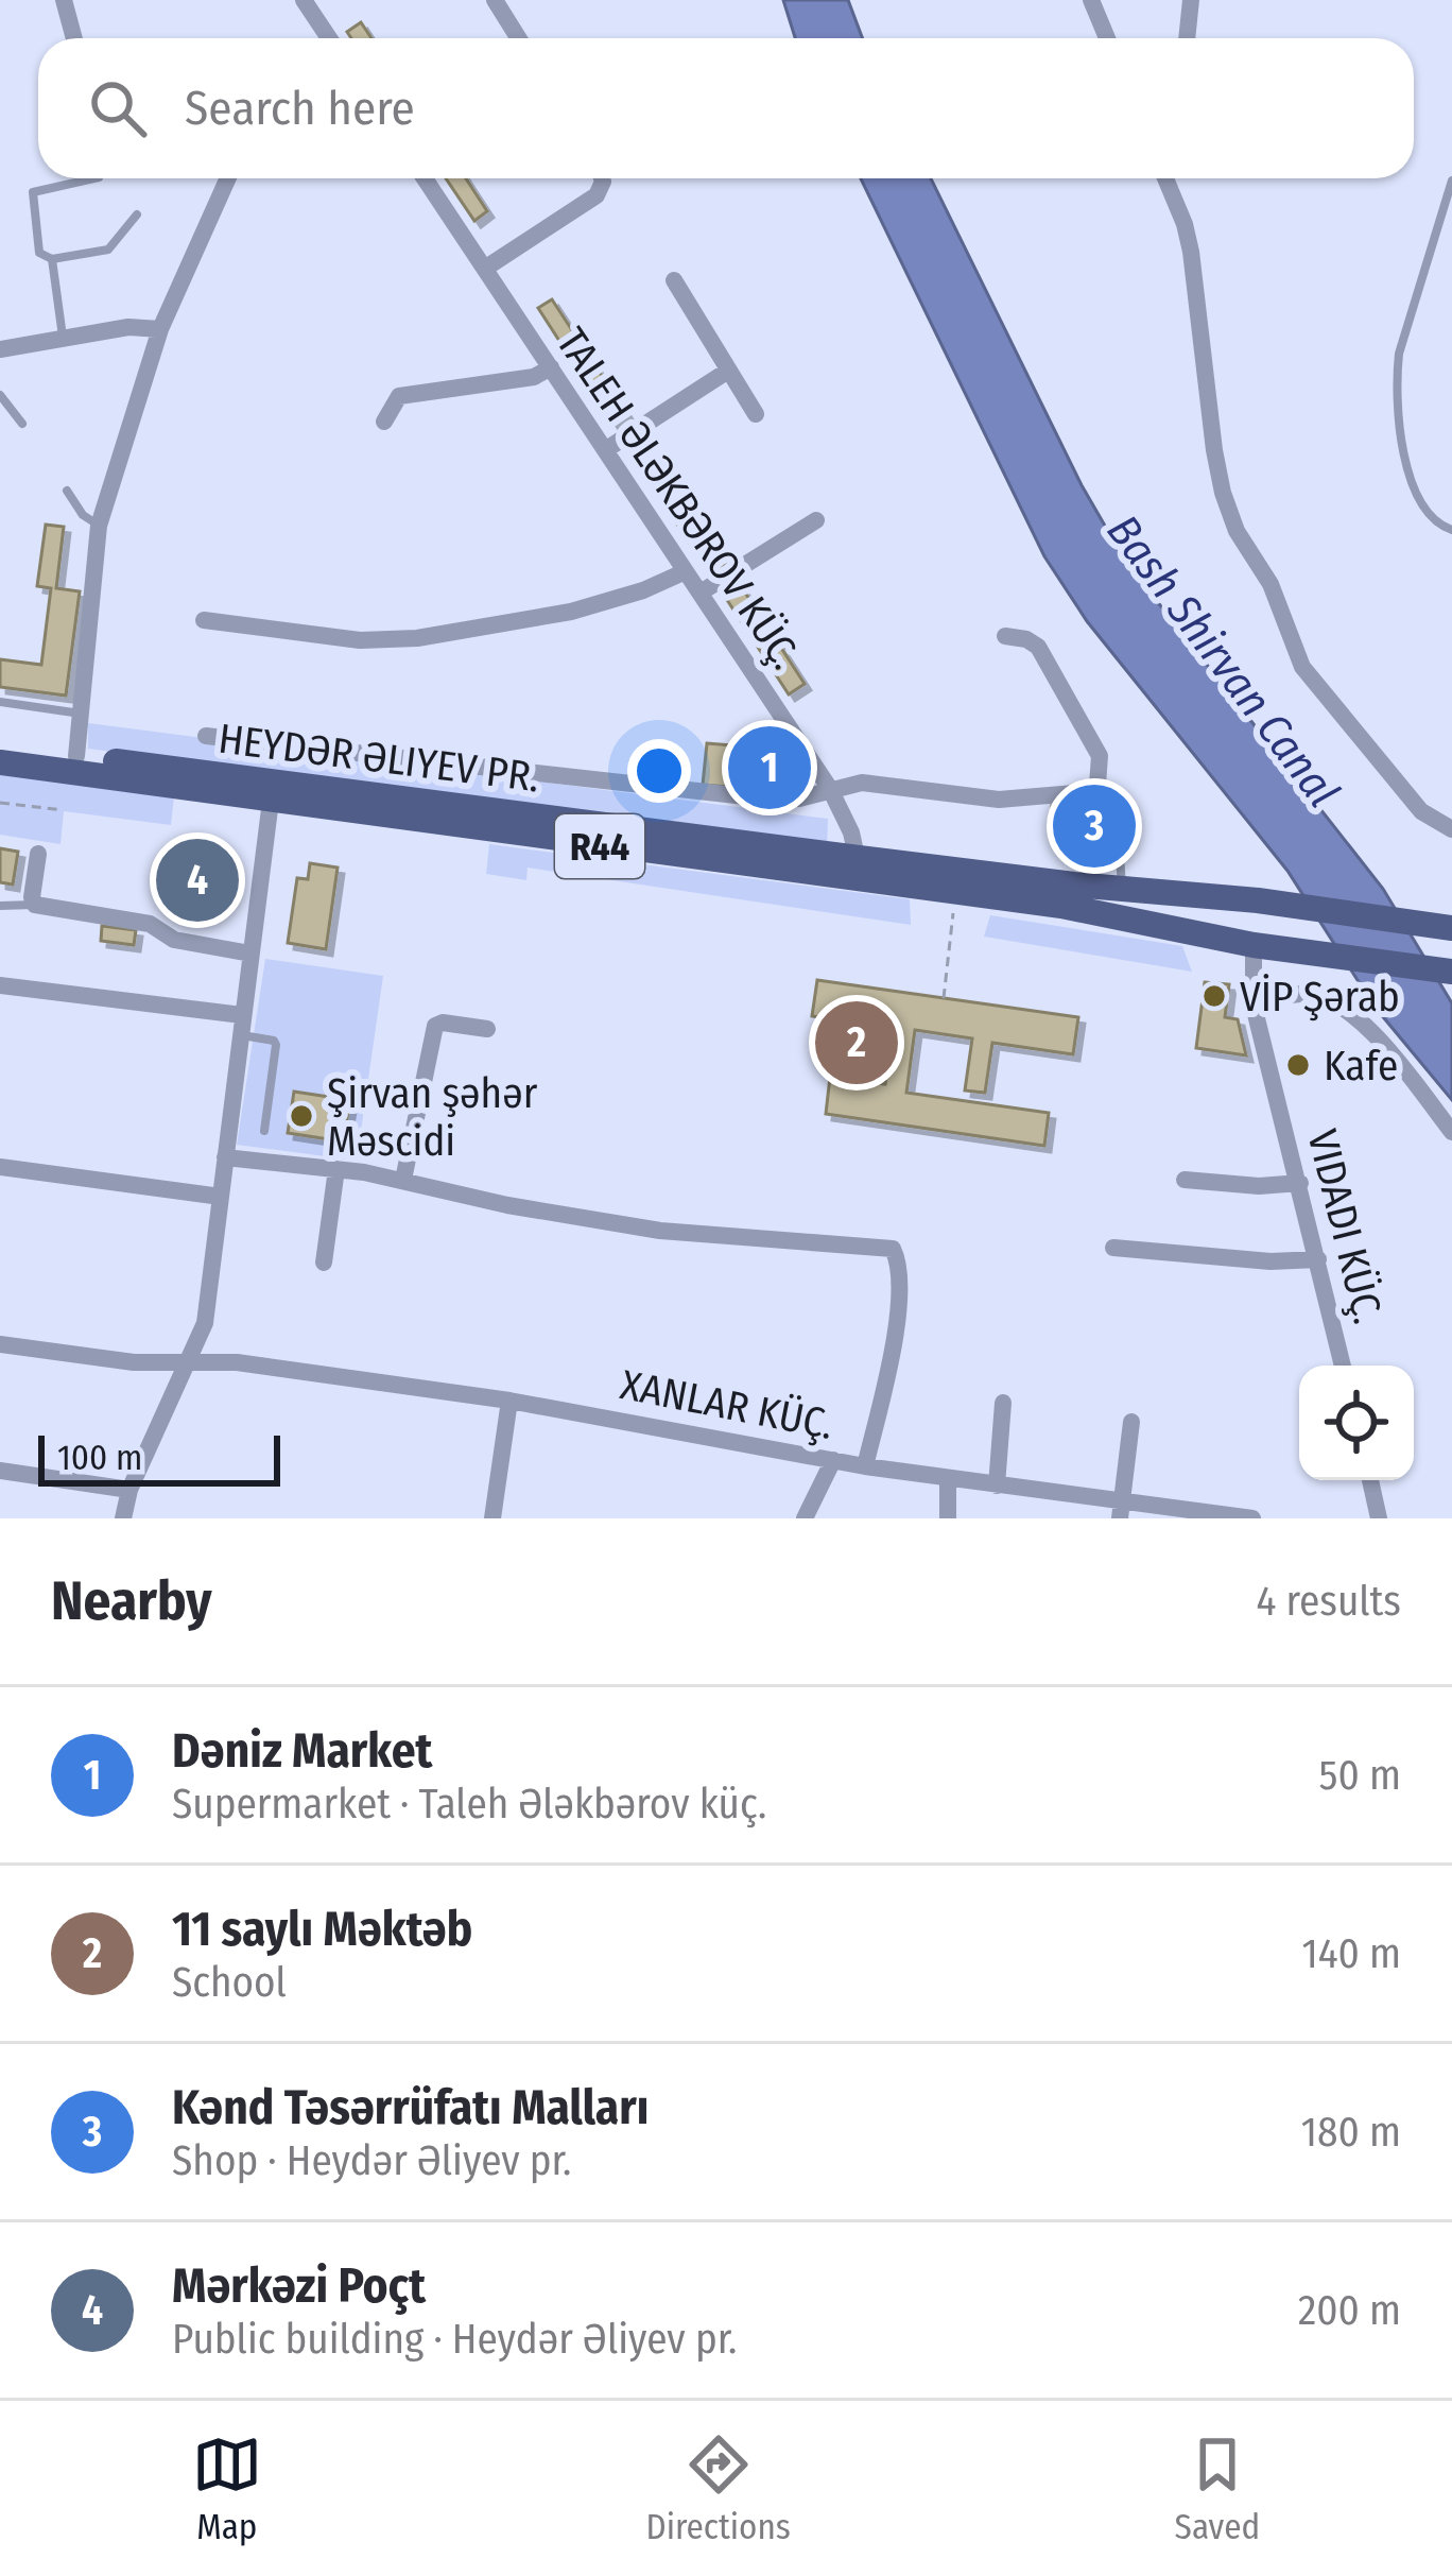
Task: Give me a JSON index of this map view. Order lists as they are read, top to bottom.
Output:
{
  "streets": {
    "main road": ["HEYDƏR ƏLIYEV PR.", "R44"],
    "street": ["TALEH ƏLƏKBƏROV KÜÇ.", "VIDADI KÜÇ.", "XANLAR KÜÇ."]
  },
  "crossings": [
    ["TALEH ƏLƏKBƏROV KÜÇ.", "HEYDƏR ƏLIYEV PR."],
    ["HEYDƏR ƏLIYEV PR.", "VIDADI KÜÇ."]
  ],
  "water": ["Bash Shirvan Canal"],
  "places": ["VİP Şərab", "Kafe", "Şirvan şəhər Məscidi"],
  "scale_bar": "100 m",
  "page": {
    "search": "Search here",
    "pins": [
      "1",
      "3",
      "4",
      "2"
    ],
    "scale": "100 m",
    "heading": ["Nearby", "4 results"],
    "list": [
      {
        "mark": "1",
        "name": "Dəniz Market",
        "note": "Supermarket · Taleh Ələkbərov küç.",
        "value": "50 m"
      },
      {
        "mark": "2",
        "name": "11 saylı Məktəb",
        "note": "School",
        "value": "140 m"
      },
      {
        "mark": "3",
        "name": "Kənd Təsərrüfatı Malları",
        "note": "Shop · Heydər Əliyev pr.",
        "value": "180 m"
      },
      {
        "mark": "4",
        "name": "Mərkəzi Poçt",
        "note": "Public building · Heydər Əliyev pr.",
        "value": "200 m"
      }
    ],
    "nav": ["Map", "Directions", "Saved"]
  }
}
